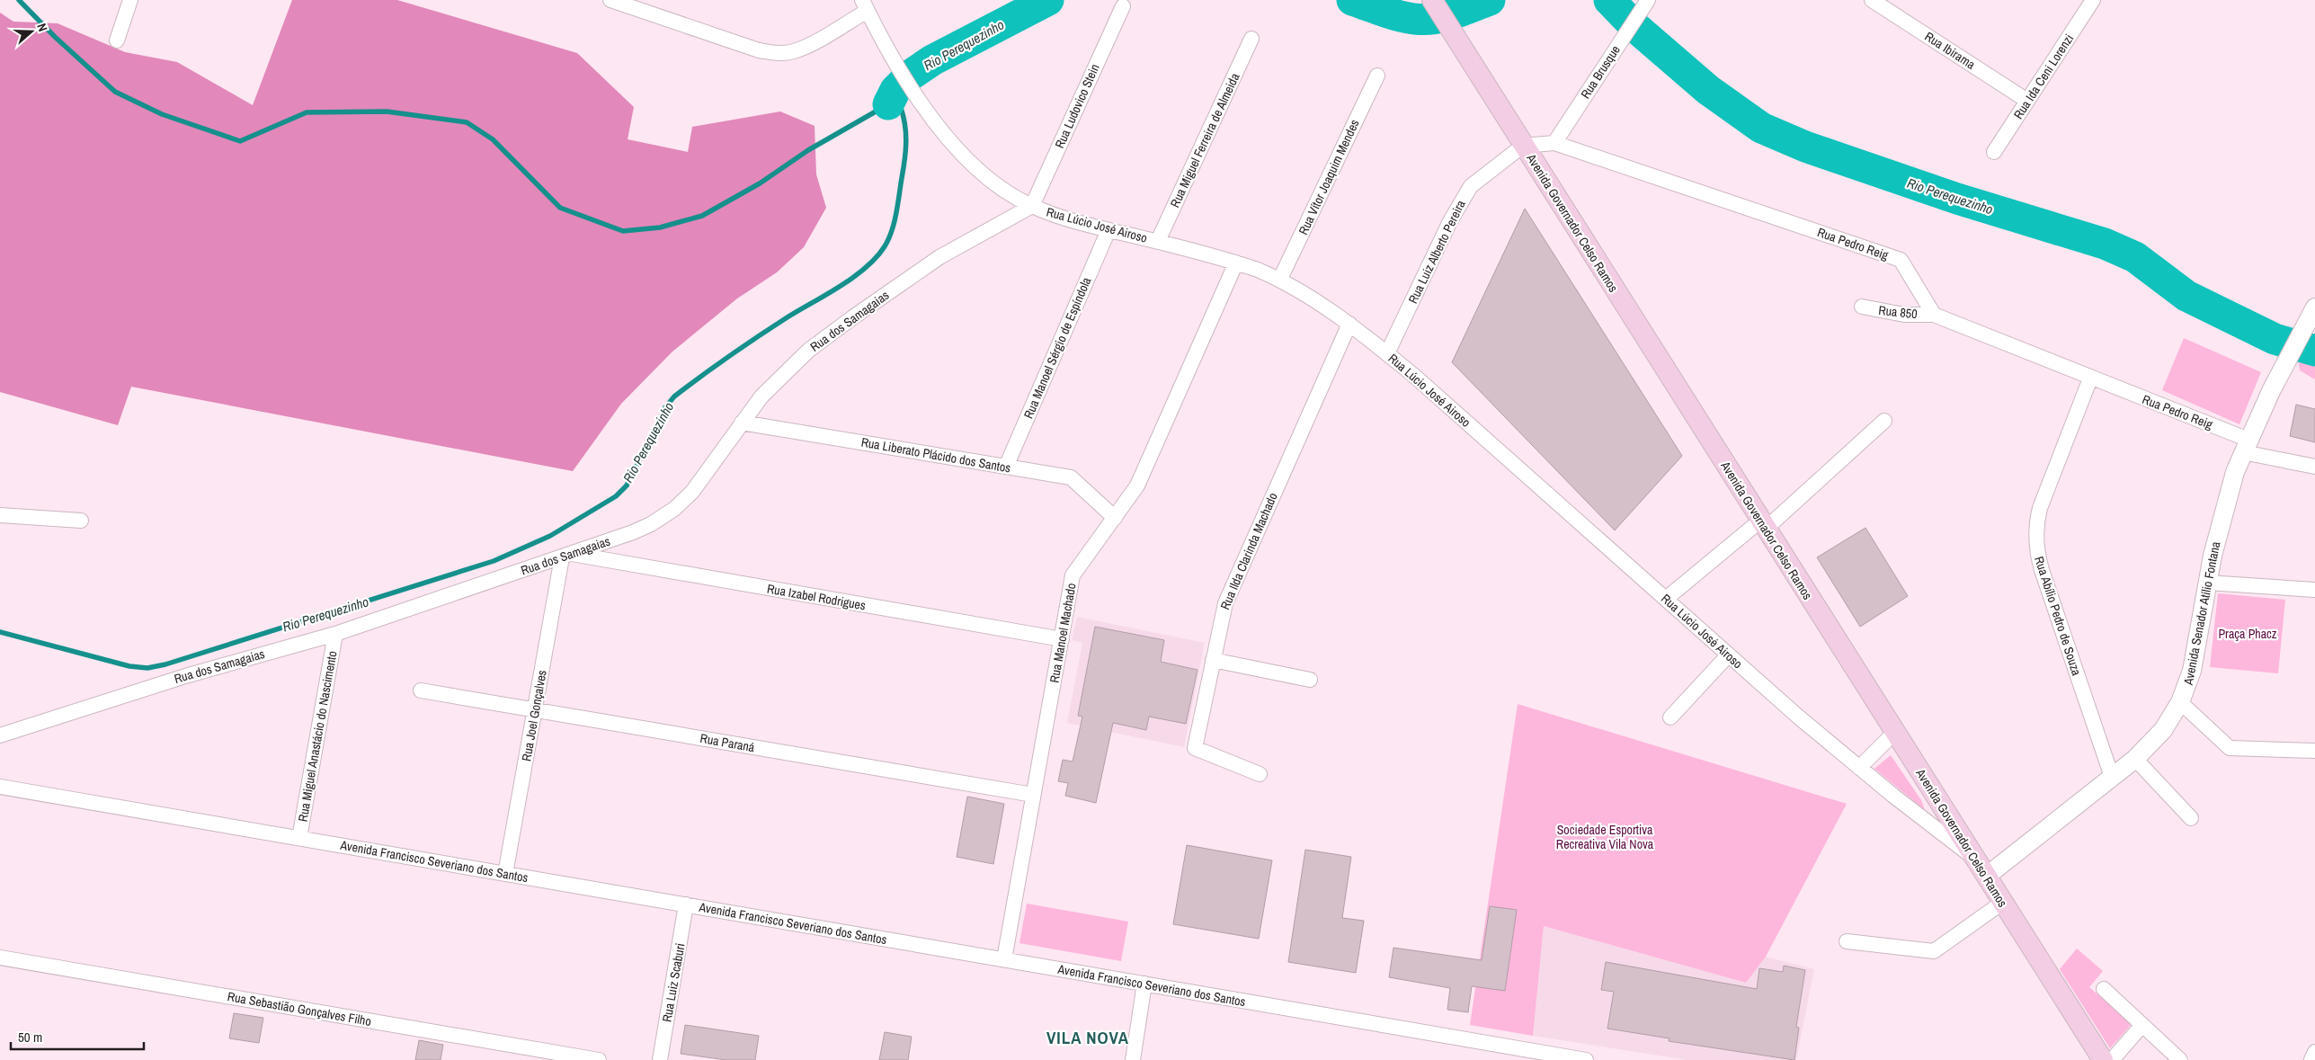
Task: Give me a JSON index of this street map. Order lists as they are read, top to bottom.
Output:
{
  "streets": {
    "main road": ["Avenida Governador Celso Ramos"],
    "street": [
      "Rua Ibirama",
      "Rua Brusque",
      "Rua Ida Ceni Lorenzi",
      "Rua Ludovico Stein",
      "Rua Miguel Ferreira de Almeida",
      "Rua Vítor Joaquim Mendes",
      "Rua Lúcio José Airoso",
      "Rua Pedro Reig",
      "Rua Luiz Alberto Pereira",
      "Rua 850",
      "Rua dos Samagaias",
      "Rua Manoel Sérgio de Espíndola",
      "Rua Liberato Plácido dos Santos",
      "Rua Ilda Clarinda Machado",
      "Rua Izabel Rodrigues",
      "Avenida Senador Atílio Fontana",
      "Rua Abílio Pedro de Souza",
      "Rua Manoel Machado",
      "Rua Joel Gonçalves",
      "Rua Miguel Anastácio do Nascimento",
      "Rua Paraná",
      "Avenida Francisco Severiano dos Santos",
      "Rua Luiz Scaburi",
      "Rua Sebastião Gonçalves Filho"
    ]
  },
  "crossings": [
    ["Rua Ibirama", "Rua Ida Ceni Lorenzi"],
    ["Rua Brusque", "Rua Pedro Reig"],
    ["Rua Ludovico Stein", "Rua Lúcio José Airoso"],
    ["Rua Ludovico Stein", "Rua dos Samagaias"],
    ["Rua Miguel Ferreira de Almeida", "Rua Lúcio José Airoso"],
    ["Rua Vítor Joaquim Mendes", "Rua Lúcio José Airoso"],
    ["Avenida Governador Celso Ramos", "Rua Lúcio José Airoso"],
    ["Avenida Governador Celso Ramos", "Rua Pedro Reig"],
    ["Avenida Governador Celso Ramos", "Rua Luiz Alberto Pereira"],
    ["Avenida Governador Celso Ramos", "Avenida Senador Atílio Fontana"],
    ["Rua Lúcio José Airoso", "Rua Luiz Alberto Pereira"],
    ["Rua Lúcio José Airoso", "Rua dos Samagaias"],
    ["Rua Lúcio José Airoso", "Rua Manoel Sérgio de Espíndola"],
    ["Rua Lúcio José Airoso", "Rua Ilda Clarinda Machado"],
    ["Rua Lúcio José Airoso", "Rua Manoel Machado"],
    ["Rua Pedro Reig", "Rua Luiz Alberto Pereira"],
    ["Rua Pedro Reig", "Rua 850"],
    ["Rua Pedro Reig", "Avenida Senador Atílio Fontana"],
    ["Rua Pedro Reig", "Rua Abílio Pedro de Souza"],
    ["Rua dos Samagaias", "Rua Liberato Plácido dos Santos"],
    ["Rua dos Samagaias", "Rua Izabel Rodrigues"],
    ["Rua dos Samagaias", "Rua Joel Gonçalves"],
    ["Rua dos Samagaias", "Rua Miguel Anastácio do Nascimento"],
    ["Rua Manoel Sérgio de Espíndola", "Rua Liberato Plácido dos Santos"],
    ["Rua Liberato Plácido dos Santos", "Rua Manoel Machado"],
    ["Rua Izabel Rodrigues", "Rua Manoel Machado"],
    ["Rua Izabel Rodrigues", "Rua Joel Gonçalves"],
    ["Avenida Senador Atílio Fontana", "Rua Abílio Pedro de Souza"],
    ["Rua Manoel Machado", "Rua Paraná"],
    ["Rua Manoel Machado", "Avenida Francisco Severiano dos Santos"],
    ["Rua Joel Gonçalves", "Rua Paraná"],
    ["Rua Joel Gonçalves", "Avenida Francisco Severiano dos Santos"],
    ["Rua Miguel Anastácio do Nascimento", "Avenida Francisco Severiano dos Santos"],
    ["Avenida Francisco Severiano dos Santos", "Rua Luiz Scaburi"]
  ],
  "districts": ["VILA NOVA"],
  "water": ["Rio Perequezinho"],
  "parks": ["Praça Phacz", "Sociedade Esportiva Recreativa Vila Nova"],
  "scale_bar": "50 m",
  "north": "right"
}
